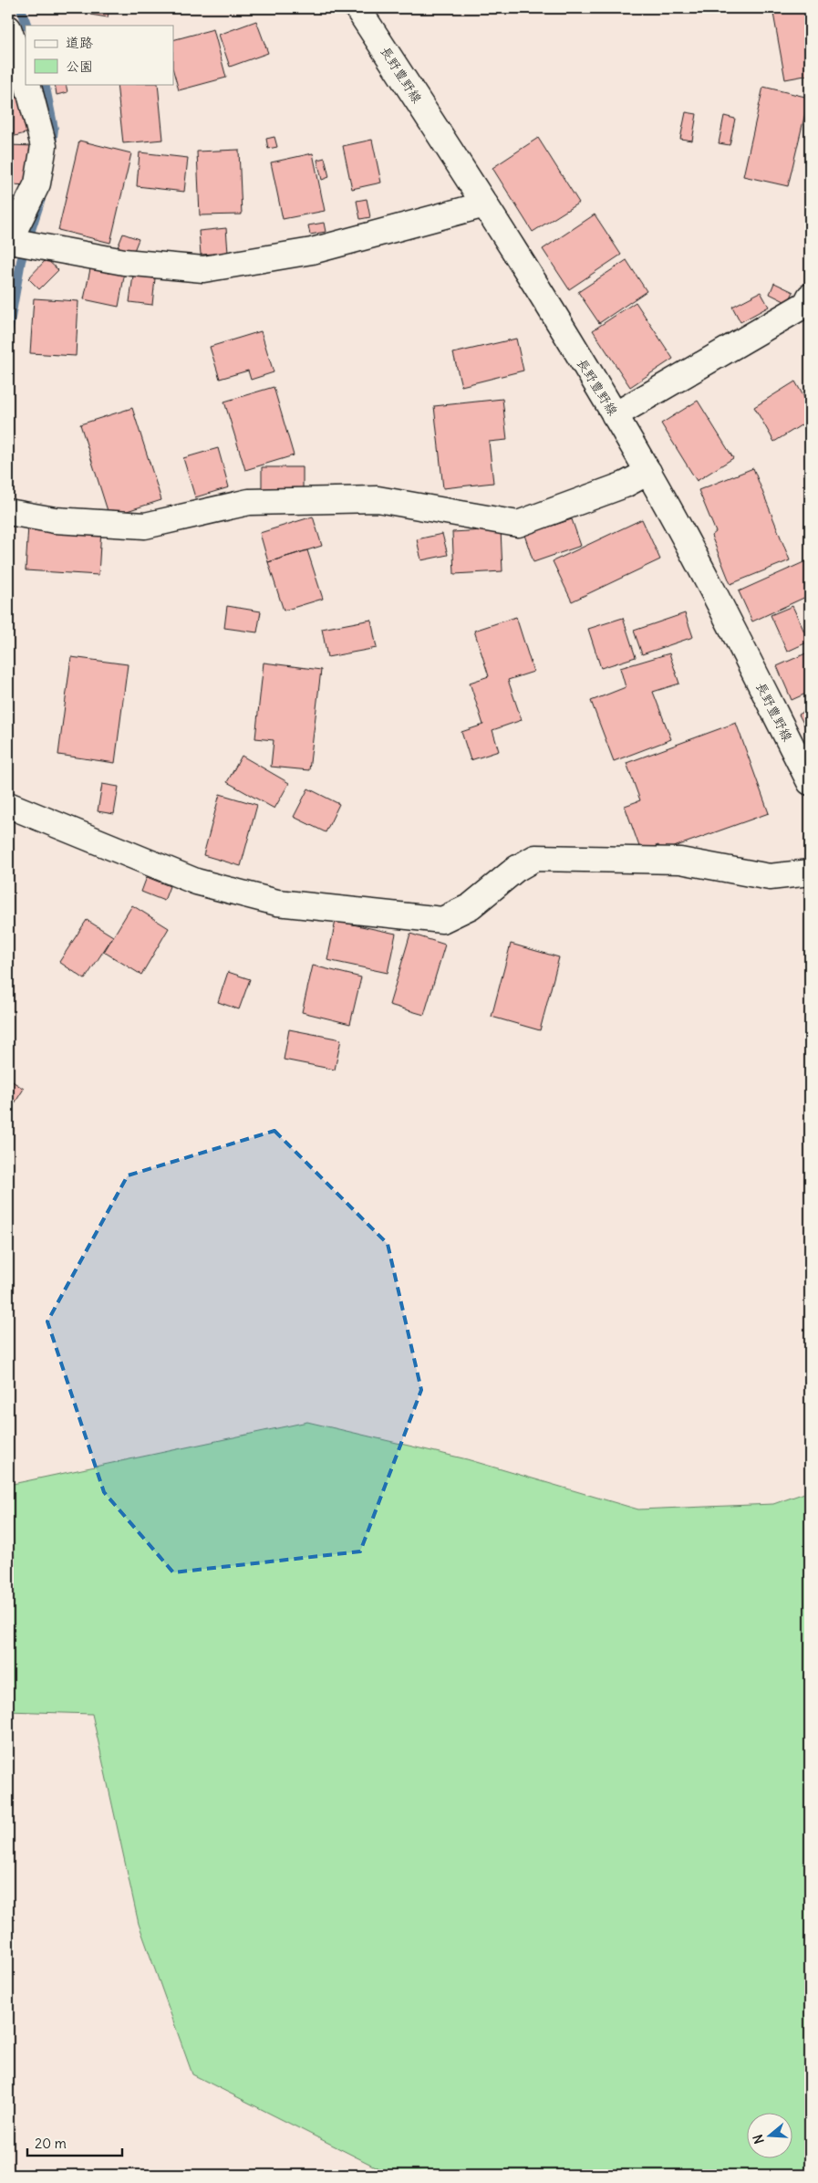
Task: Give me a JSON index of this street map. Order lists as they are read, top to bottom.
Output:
{
  "streets": {
    "street": ["長野豊野線"]
  },
  "legend": ["道路", "公園"],
  "scale_bar": "20 m",
  "north": "left"
}
